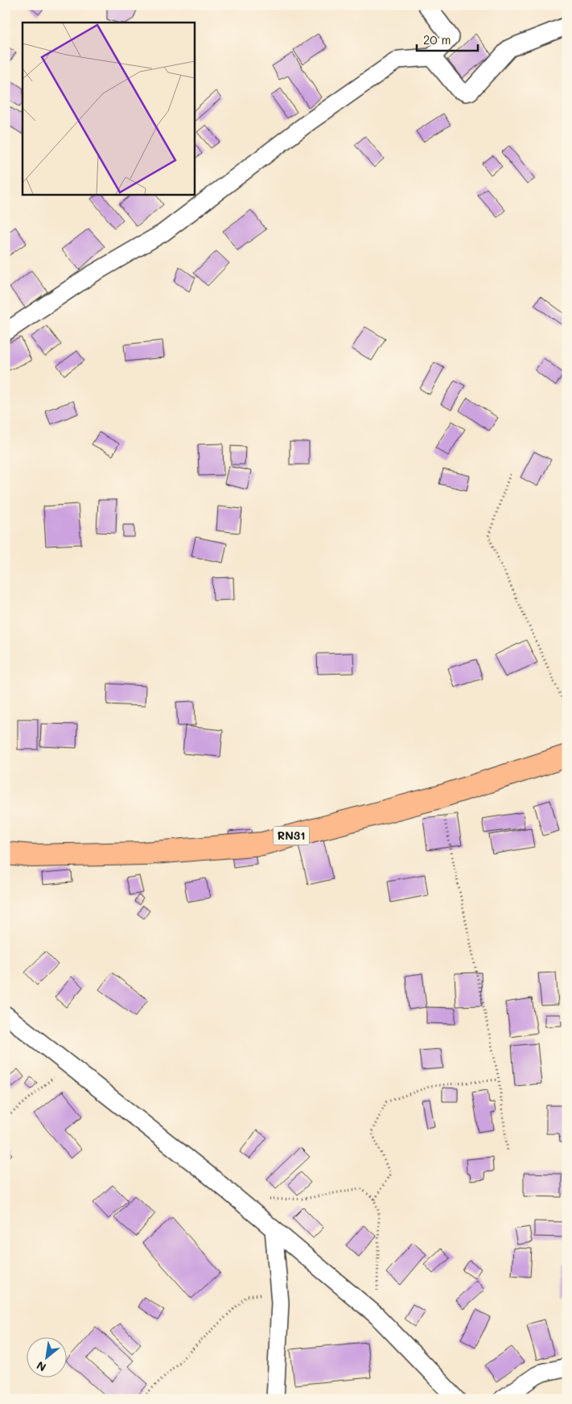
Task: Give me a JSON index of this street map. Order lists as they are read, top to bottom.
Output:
{
  "streets": {
    "main road": ["RN31"]
  },
  "scale_bar": "20 m",
  "north": "bottom left"
}
